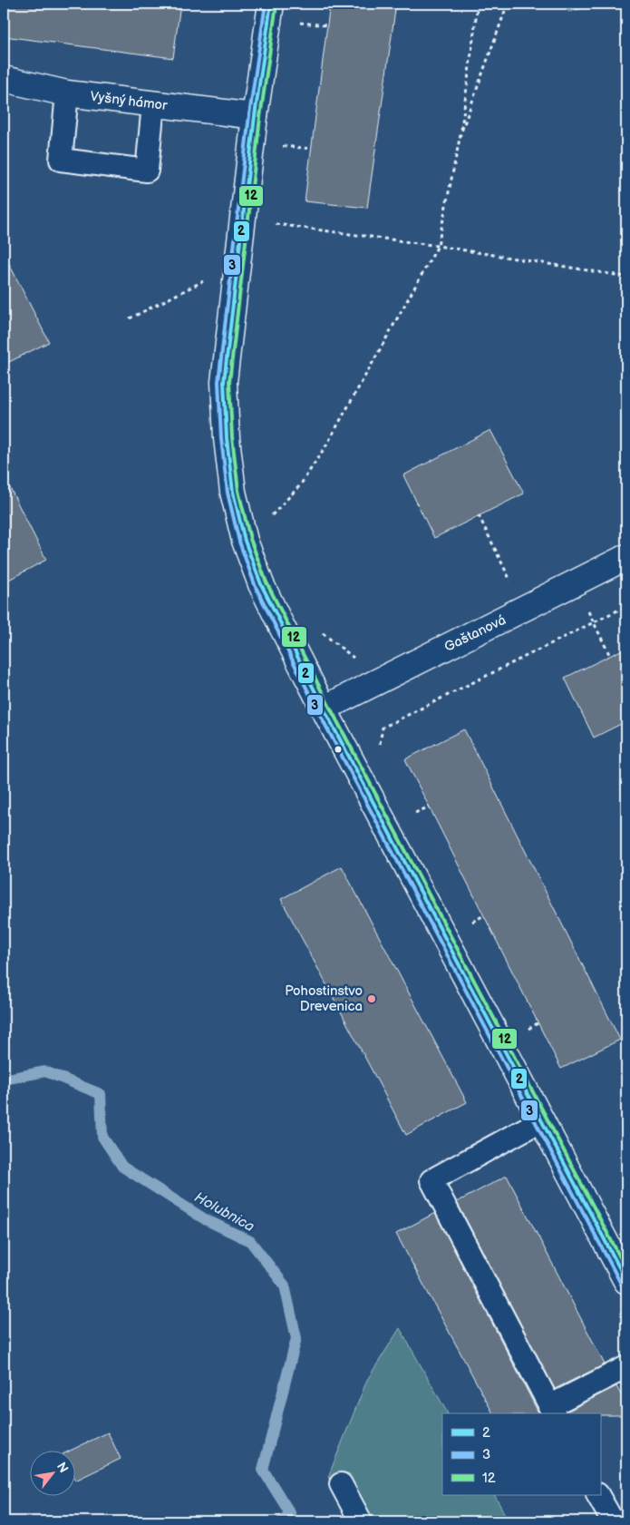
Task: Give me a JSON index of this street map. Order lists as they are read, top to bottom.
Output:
{
  "streets": {
    "street": ["Vyšný hámor", "Gaštanová"]
  },
  "water": ["Holubnica"],
  "places": ["Pohostinstvo Drevenica"],
  "lines": ["transit line 2", "transit line 3", "transit line 12"],
  "legend": ["2", "3", "12"],
  "north": "top right"
}
